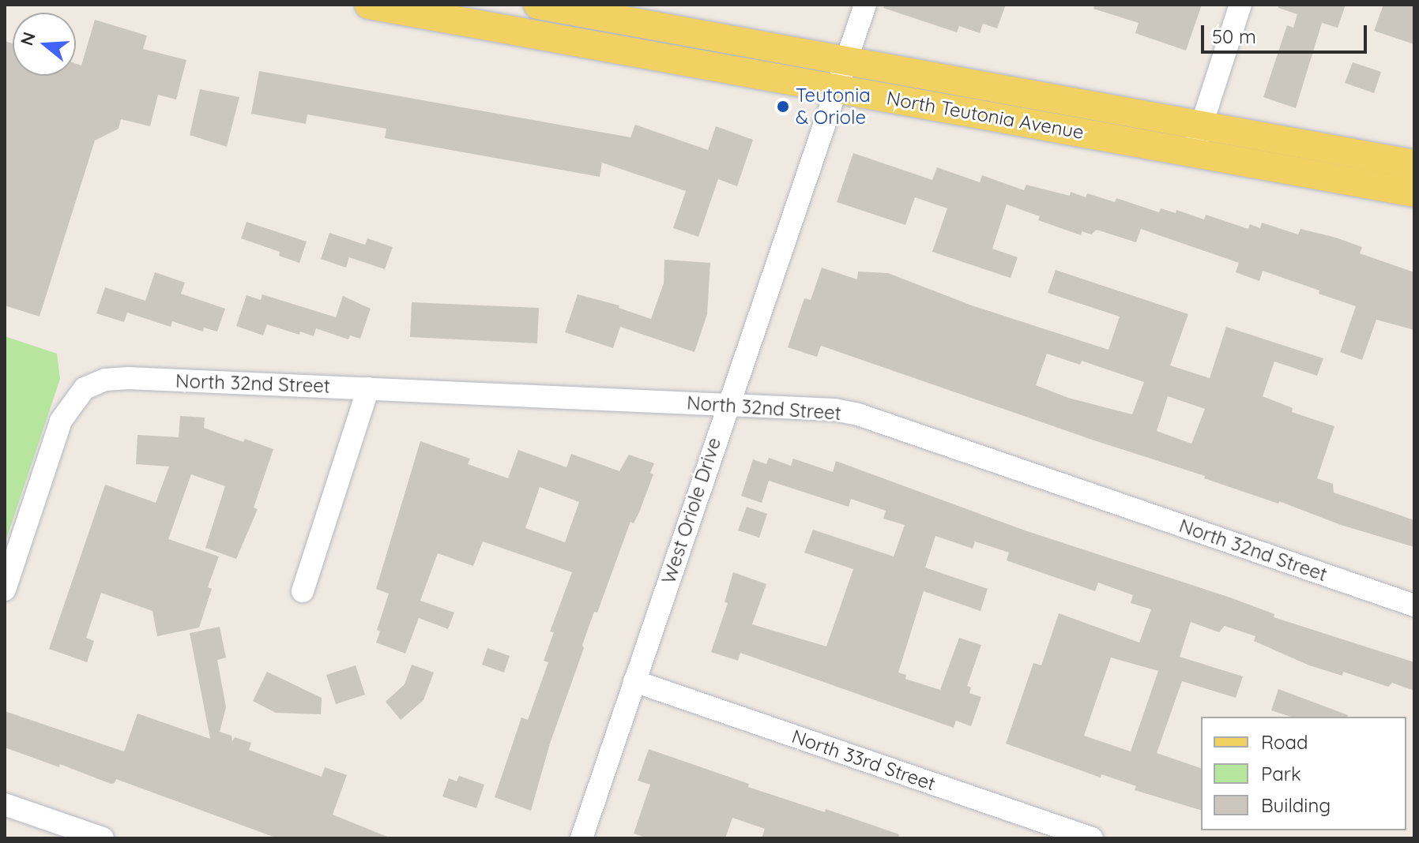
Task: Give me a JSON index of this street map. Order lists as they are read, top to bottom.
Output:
{
  "streets": {
    "main road": ["North Teutonia Avenue"],
    "street": ["North 32nd Street", "West Oriole Drive", "North 33rd Street"]
  },
  "crossings": [
    ["North Teutonia Avenue", "West Oriole Drive"],
    ["North 32nd Street", "West Oriole Drive"],
    ["West Oriole Drive", "North 33rd Street"]
  ],
  "places": ["Teutonia & Oriole"],
  "legend": ["Road", "Park", "Building"],
  "scale_bar": "50 m",
  "north": "left"
}
